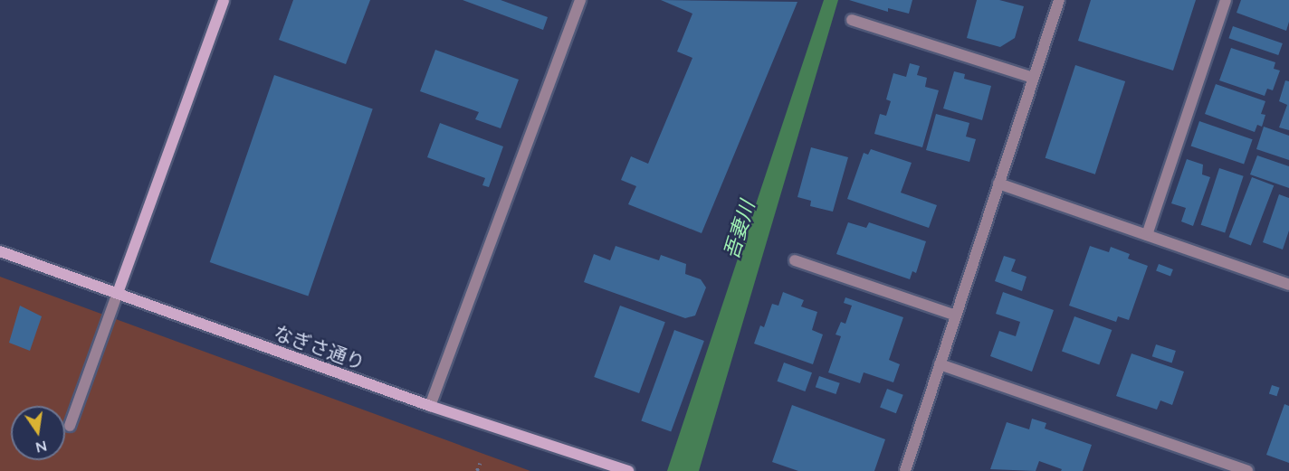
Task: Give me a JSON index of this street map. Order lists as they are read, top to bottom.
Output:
{
  "streets": {
    "street": ["なぎさ通り"]
  },
  "water": ["吾妻川"],
  "north": "bottom"
}
